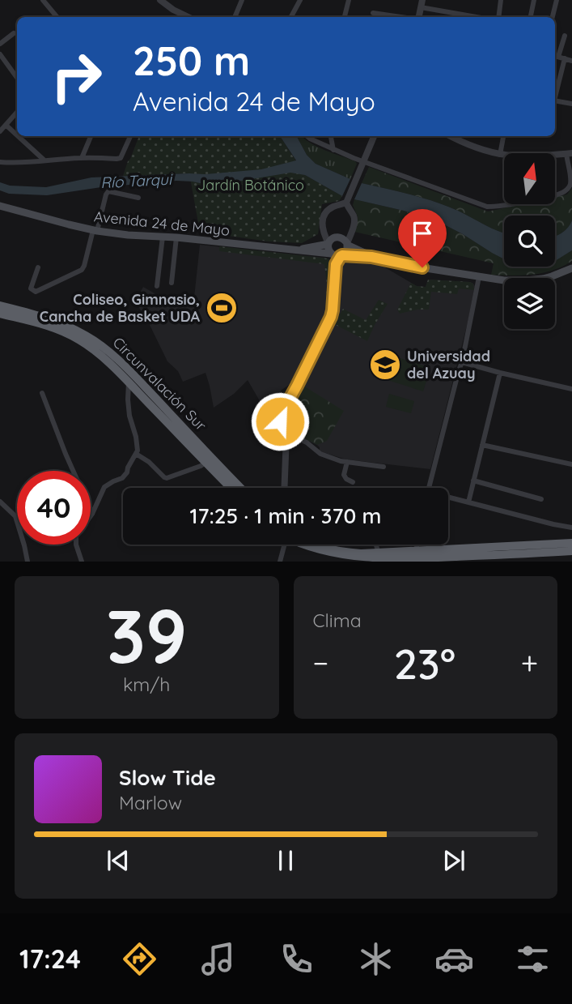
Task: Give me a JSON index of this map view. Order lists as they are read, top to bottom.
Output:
{
  "streets": {
    "highway": ["Circunvalación Sur"],
    "main road": ["Avenida 24 de Mayo"]
  },
  "water": ["Río Tarqui"],
  "parks": ["Jardín Botánico"],
  "places": {
    "sports": ["Coliseo, Gimnasio, Cancha de Basket UDA"],
    "school or university": ["Universidad del Azuay"]
  },
  "north": "top",
  "page": {
    "turn": ["250 m", "Avenida 24 de Mayo"],
    "limit": "40",
    "trip": "17:25 · 1 min · 370 m",
    "tile": [
      ["39", "km/h"],
      "Clima"
    ],
    "heat": ["−", "23°", "+"],
    "song": ["Slow Tide", "Marlow"],
    "tabs": "17:24"
  }
}
